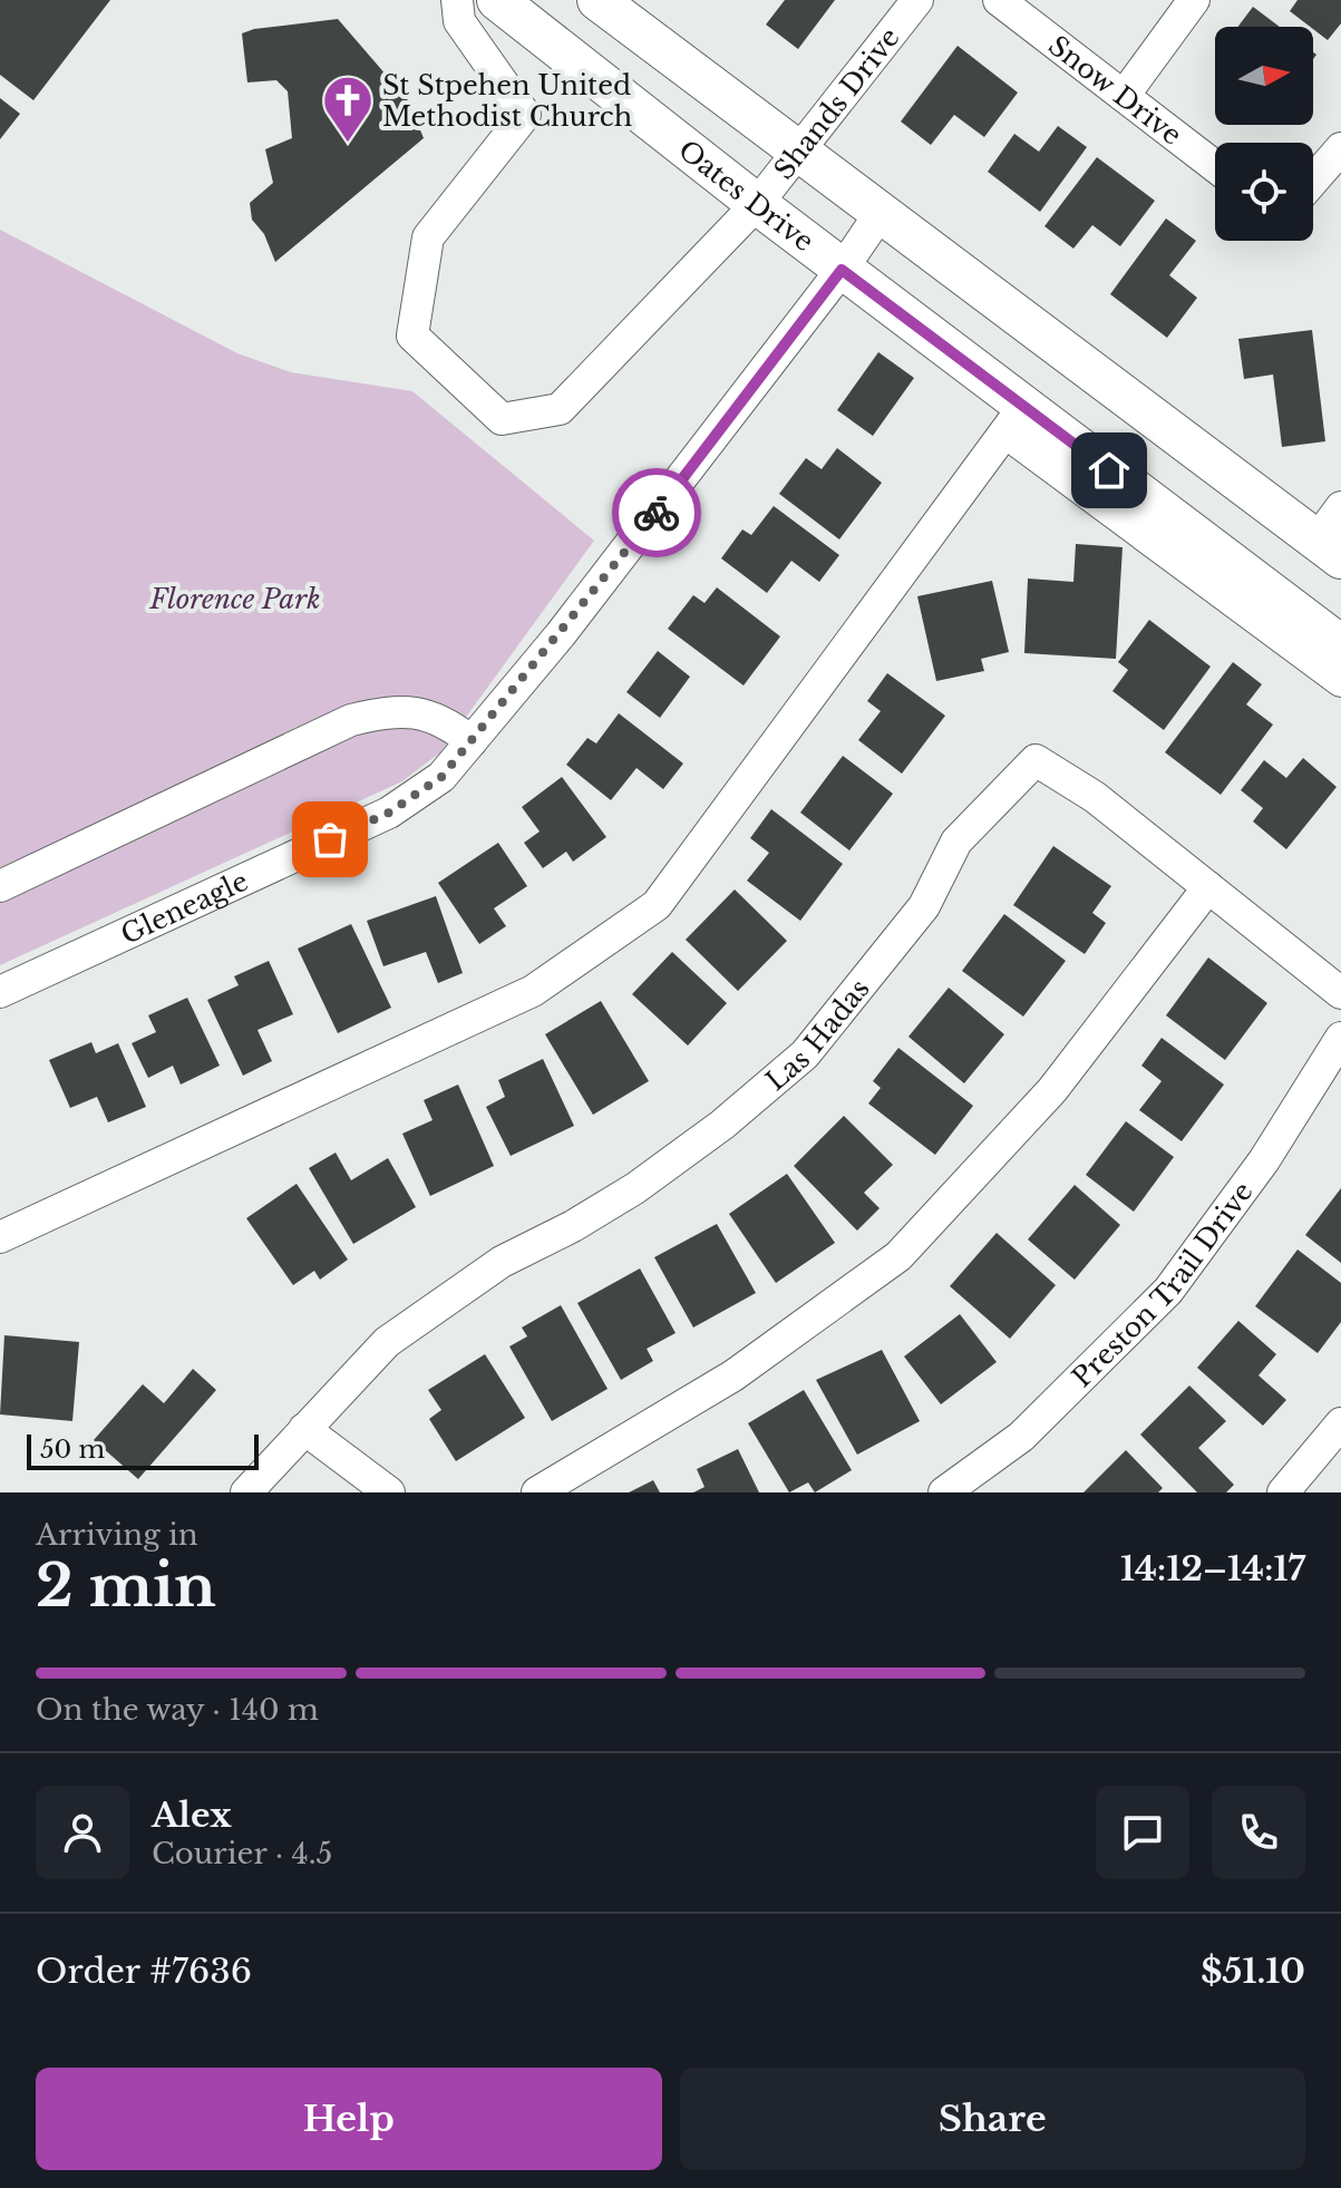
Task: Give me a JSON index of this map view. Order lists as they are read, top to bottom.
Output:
{
  "streets": {
    "main road": ["Oates Drive"],
    "street": [
      "Snow Drive",
      "Shands Drive",
      "Gleneagle",
      "Las Hadas",
      "Preston Trail Drive"
    ]
  },
  "crossings": [
    ["Shands Drive", "Oates Drive"],
    ["Oates Drive", "Gleneagle"]
  ],
  "parks": ["Florence Park"],
  "places": {
    "church": ["St Stpehen United Methodist Church"]
  },
  "scale_bar": "50 m",
  "north": "right",
  "page": {
    "scale": "50 m",
    "heading": ["2 min", "Arriving in", "14:12–14:17"],
    "panel": [
      "Alex",
      "Courier · 4.5",
      "Order #7636",
      "$51.10"
    ],
    "bar": "On the way · 140 m",
    "buttons": ["Help", "Share"]
  }
}
